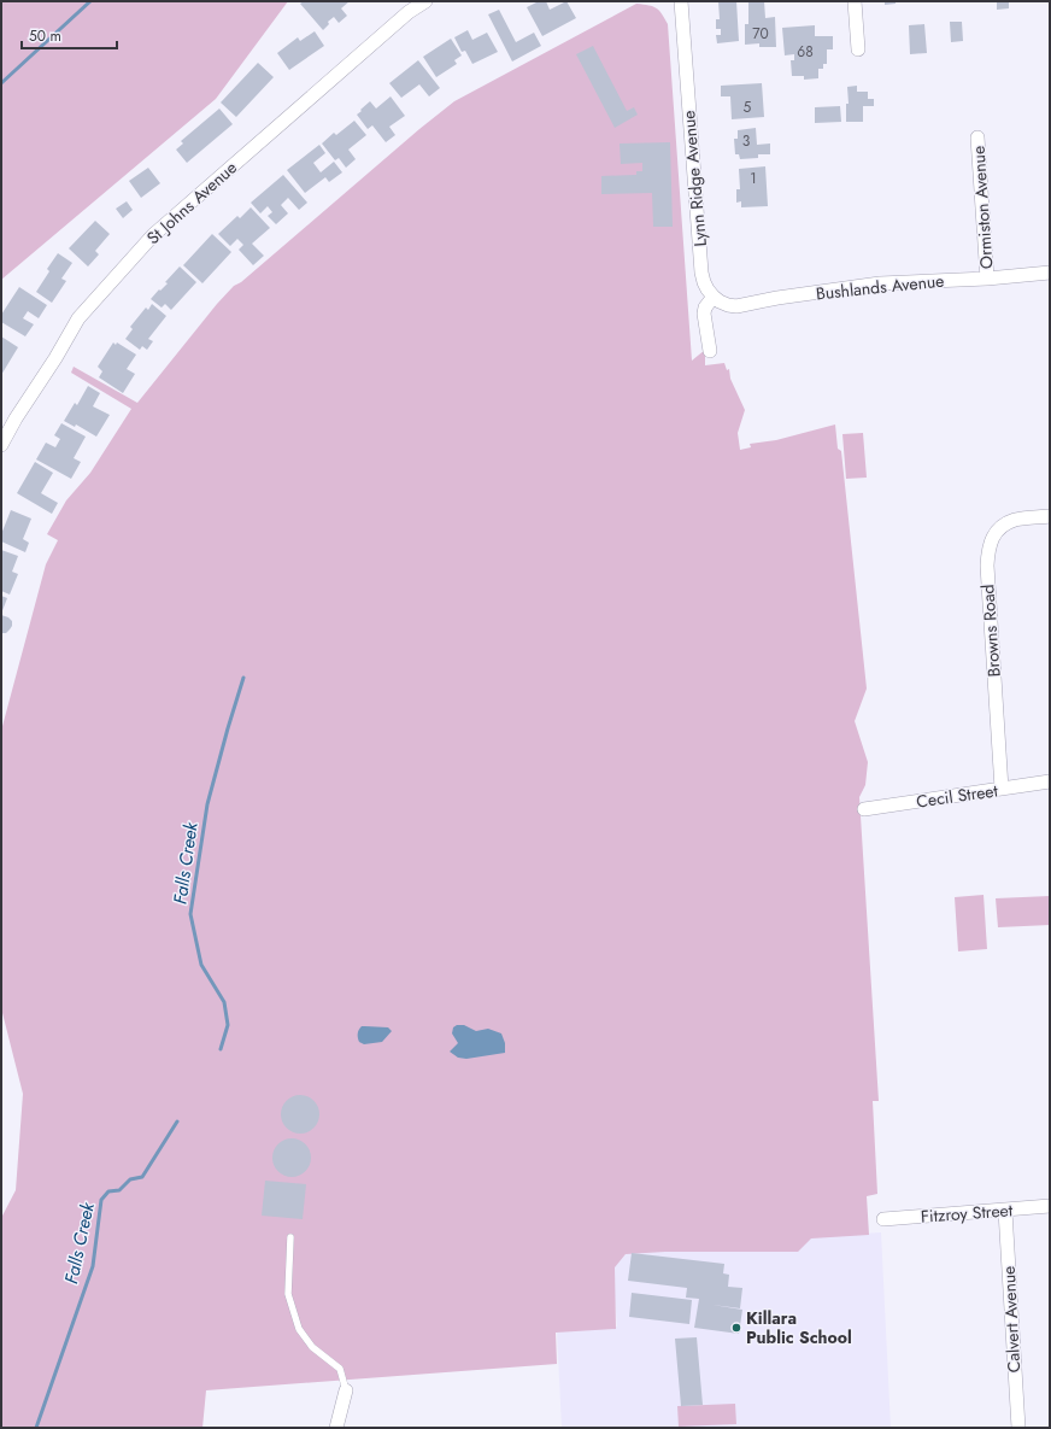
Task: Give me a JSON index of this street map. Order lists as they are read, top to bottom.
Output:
{
  "streets": {
    "street": [
      "Lynn Ridge Avenue",
      "St Johns Avenue",
      "Ormiston Avenue",
      "Bushlands Avenue",
      "Browns Road",
      "Cecil Street",
      "Fitzroy Street",
      "Calvert Avenue"
    ]
  },
  "crossings": [
    ["Lynn Ridge Avenue", "Bushlands Avenue"],
    ["Ormiston Avenue", "Bushlands Avenue"],
    ["Browns Road", "Cecil Street"],
    ["Fitzroy Street", "Calvert Avenue"]
  ],
  "water": ["Falls Creek"],
  "places": ["Killara Public School"],
  "house_numbers": [
    "70",
    "68",
    "5",
    "3",
    "1"
  ],
  "scale_bar": "50 m"
}
